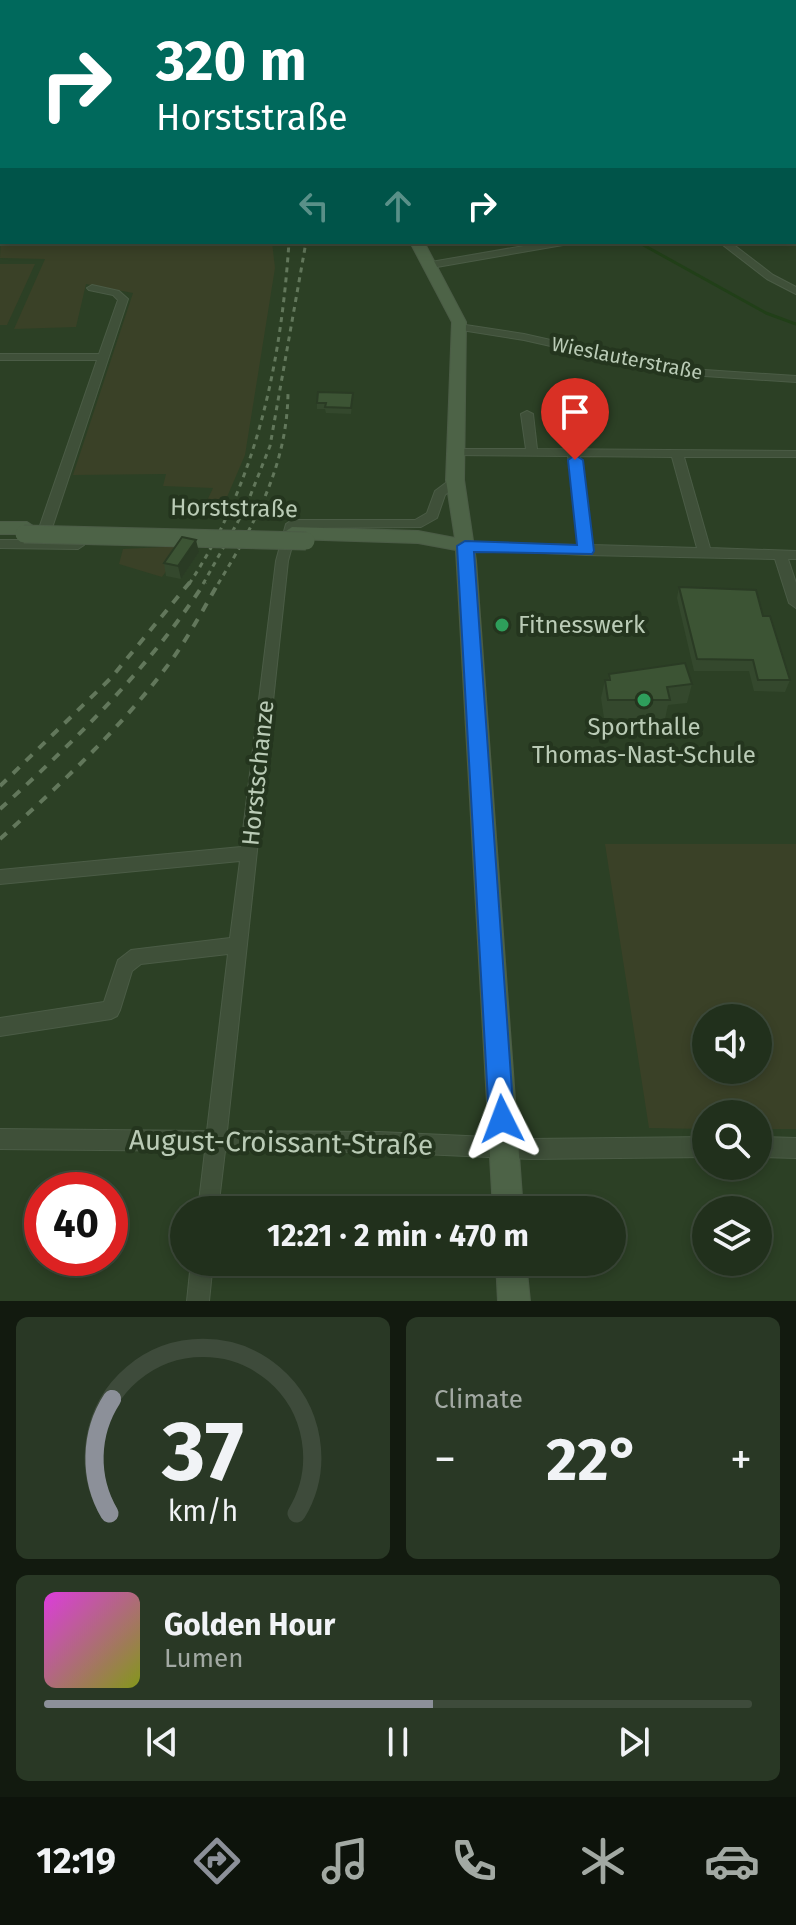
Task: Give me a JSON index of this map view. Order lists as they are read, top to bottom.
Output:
{
  "streets": {
    "street": [
      "Wieslauterstraße",
      "Horststraße",
      "Horstschanze",
      "August-Croissant-Straße"
    ]
  },
  "crossings": [
    ["Horstschanze", "August-Croissant-Straße"]
  ],
  "places": ["Fitnesswerk", "Sporthalle Thomas-Nast-Schule"],
  "page": {
    "turn": ["320 m", "Horststraße"],
    "limit": "40",
    "trip": "12:21 · 2 min · 470 m",
    "tile": "Climate",
    "heat": ["−", "22°", "+"],
    "song": ["Golden Hour", "Lumen"],
    "tabs": "12:19",
    "gauge": ["37", "km/h"]
  }
}
